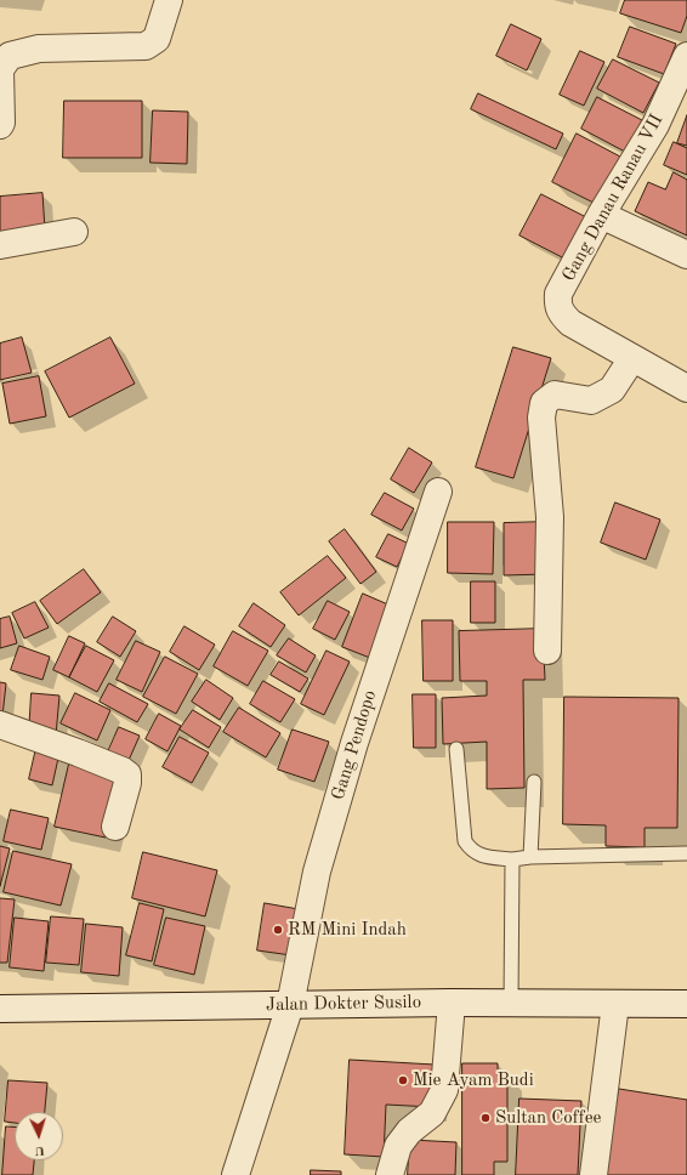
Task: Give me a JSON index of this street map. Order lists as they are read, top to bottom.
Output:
{
  "streets": {
    "street": ["Gang Danau Ranau VII", "Gang Pendopo", "Jalan Dokter Susilo"]
  },
  "crossings": [
    ["Gang Pendopo", "Jalan Dokter Susilo"]
  ],
  "places": ["RM Mini Indah", "Mie Ayam Budi", "Sultan Coffee"],
  "north": "bottom"
}
